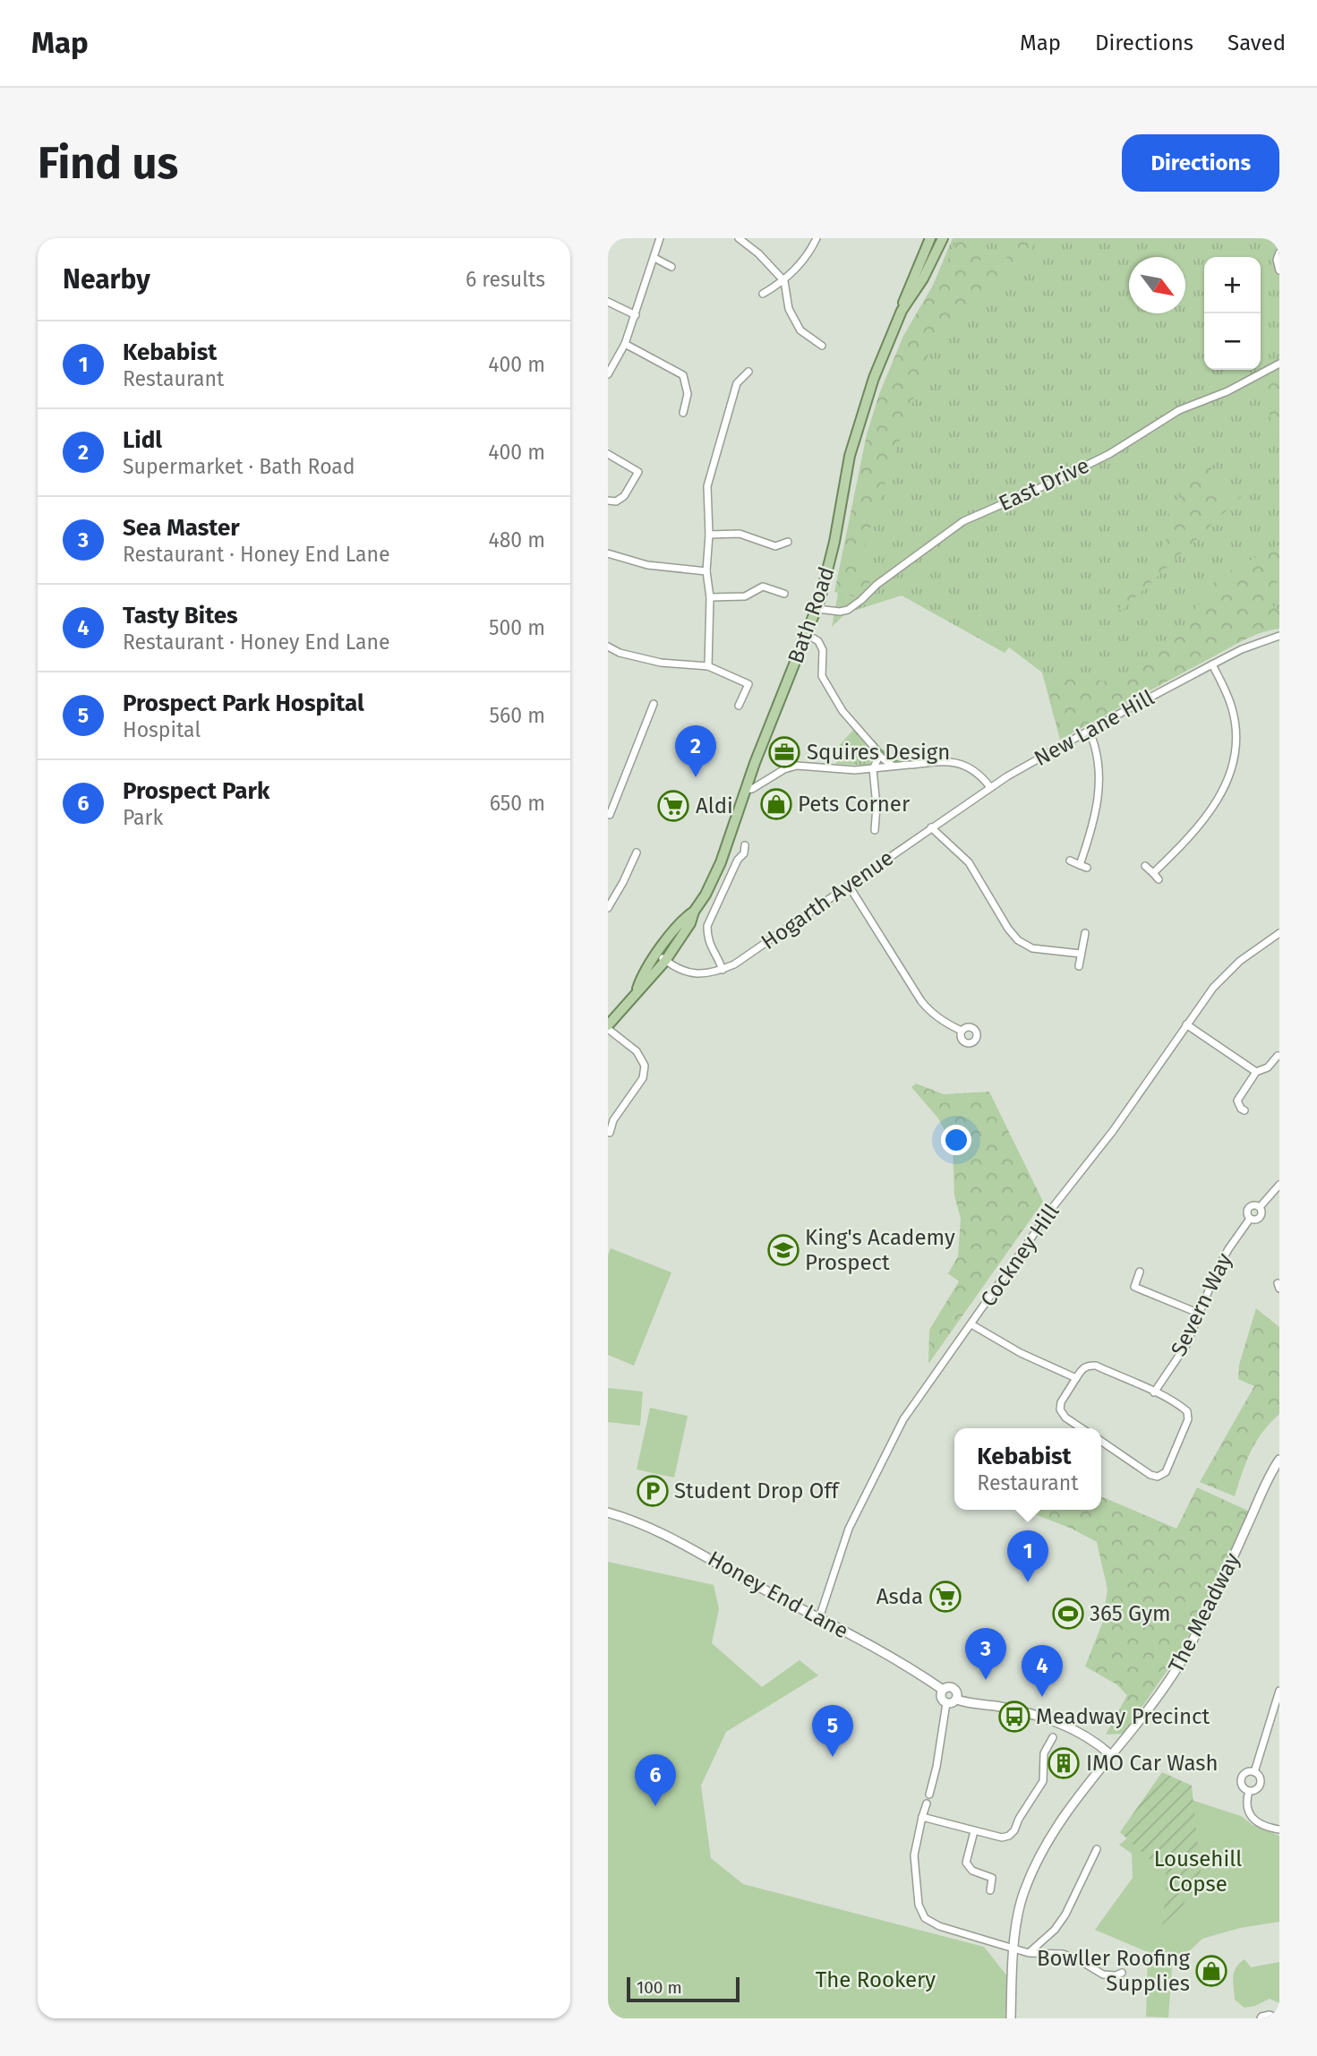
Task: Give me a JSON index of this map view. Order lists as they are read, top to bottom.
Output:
{
  "streets": {
    "main road": ["Bath Road"],
    "street": [
      "East Drive",
      "New Lane Hill",
      "Hogarth Avenue",
      "Cockney Hill",
      "Severn Way",
      "Honey End Lane",
      "The Meadway"
    ]
  },
  "crossings": [
    ["East Drive", "Bath Road"],
    ["Bath Road", "Hogarth Avenue"],
    ["New Lane Hill", "Hogarth Avenue"],
    ["Cockney Hill", "Honey End Lane"],
    ["Honey End Lane", "The Meadway"]
  ],
  "parks": ["Lousehill Copse", "The Rookery"],
  "places": {
    "office": ["Squires Design"],
    "shop": ["Pets Corner", "Bowller Roofing Supplies"],
    "supermarket": ["Aldi", "Asda"],
    "school or university": ["King's Academy Prospect"],
    "parking": ["Student Drop Off"],
    "sports": ["365 Gym"],
    "bus stop": ["Meadway Precinct"],
    "building": ["IMO Car Wash"]
  },
  "scale_bar": "100 m",
  "north": "bottom right",
  "page": {
    "header": "Map",
    "nav": ["Map", "Directions", "Saved"],
    "buttons": "Directions",
    "title": "Find us",
    "heading": ["Nearby", "6 results"],
    "map_buttons": ["+", "−"],
    "list": [
      {
        "mark": "1",
        "name": "Kebabist",
        "note": "Restaurant",
        "value": "400 m"
      },
      {
        "mark": "2",
        "name": "Lidl",
        "note": "Supermarket · Bath Road",
        "value": "400 m"
      },
      {
        "mark": "3",
        "name": "Sea Master",
        "note": "Restaurant · Honey End Lane",
        "value": "480 m"
      },
      {
        "mark": "4",
        "name": "Tasty Bites",
        "note": "Restaurant · Honey End Lane",
        "value": "500 m"
      },
      {
        "mark": "5",
        "name": "Prospect Park Hospital",
        "note": "Hospital",
        "value": "560 m"
      },
      {
        "mark": "6",
        "name": "Prospect Park",
        "note": "Park",
        "value": "650 m"
      }
    ],
    "pins": [
      "2",
      "1",
      "3",
      "4",
      "5",
      "6"
    ],
    "popup": ["Kebabist", "Restaurant"],
    "scale": "100 m"
  }
}
